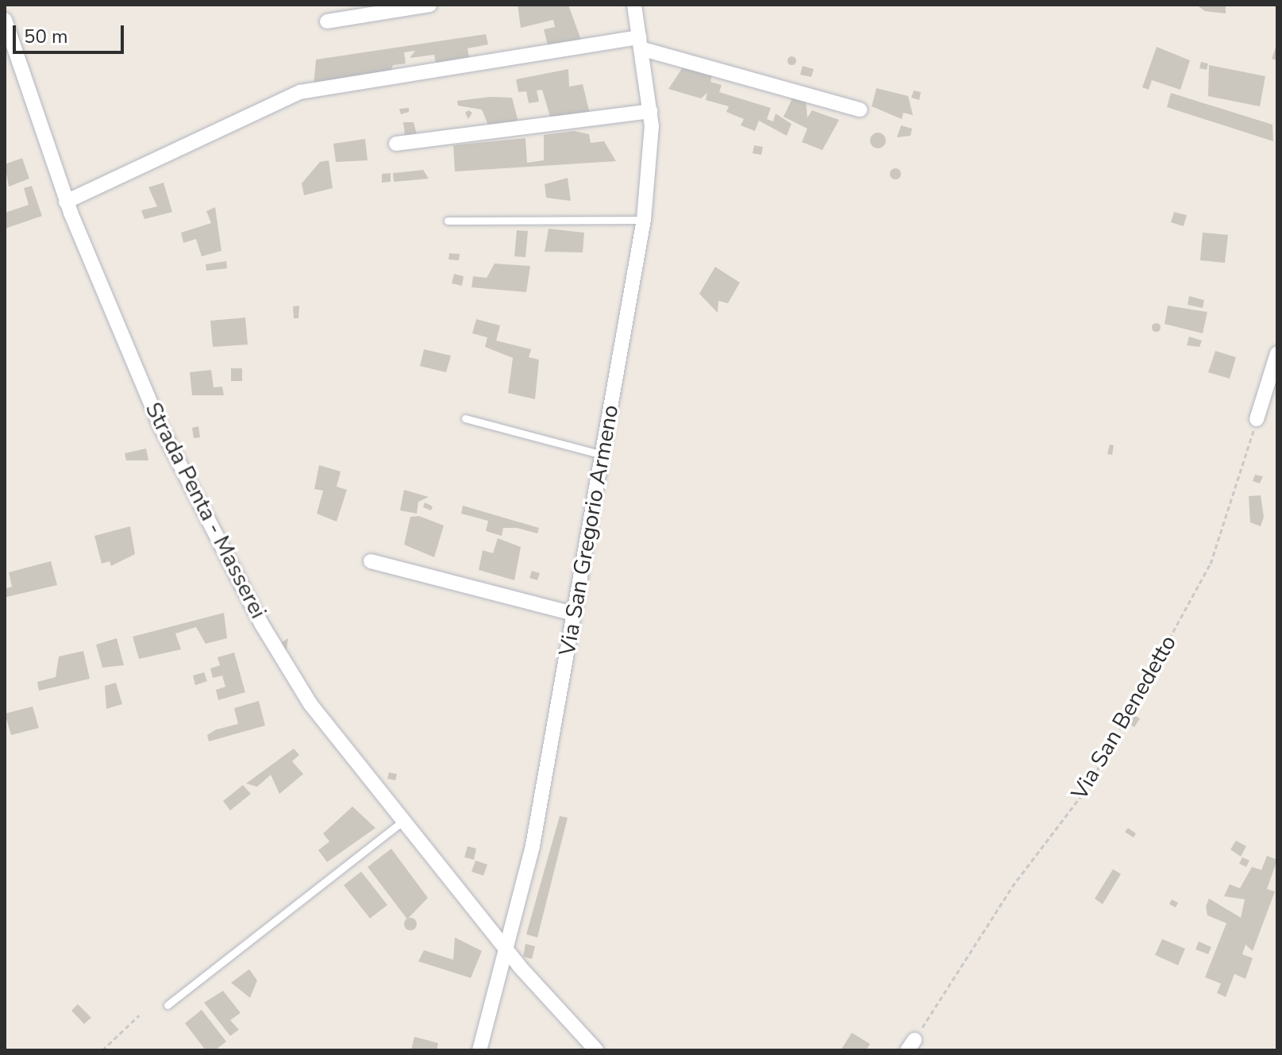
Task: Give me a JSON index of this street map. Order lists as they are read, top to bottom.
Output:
{
  "streets": {
    "street": ["Strada Penta - Masserei", "Via San Gregorio Armeno"],
    "path": ["Via San Benedetto"]
  },
  "crossings": [
    ["Strada Penta - Masserei", "Via San Gregorio Armeno"]
  ],
  "scale_bar": "50 m"
}
